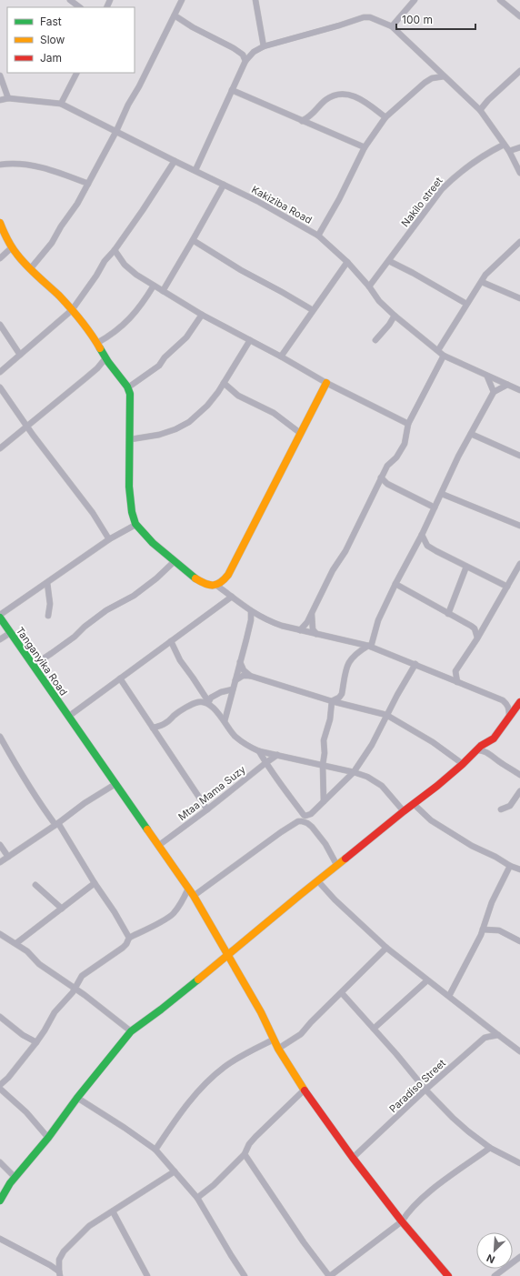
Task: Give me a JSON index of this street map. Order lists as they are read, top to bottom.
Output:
{
  "streets": {
    "street": [
      "Nakilo street",
      "Kakiziba Road",
      "Tanganyika Road",
      "Mtaa Mama Suzy",
      "Paradiso Street"
    ]
  },
  "crossings": [
    ["Nakilo street", "Kakiziba Road"],
    ["Tanganyika Road", "Mtaa Mama Suzy"],
    ["Tanganyika Road", "Paradiso Street"]
  ],
  "legend": ["Fast", "Slow", "Jam"],
  "scale_bar": "100 m",
  "north": "bottom left"
}
